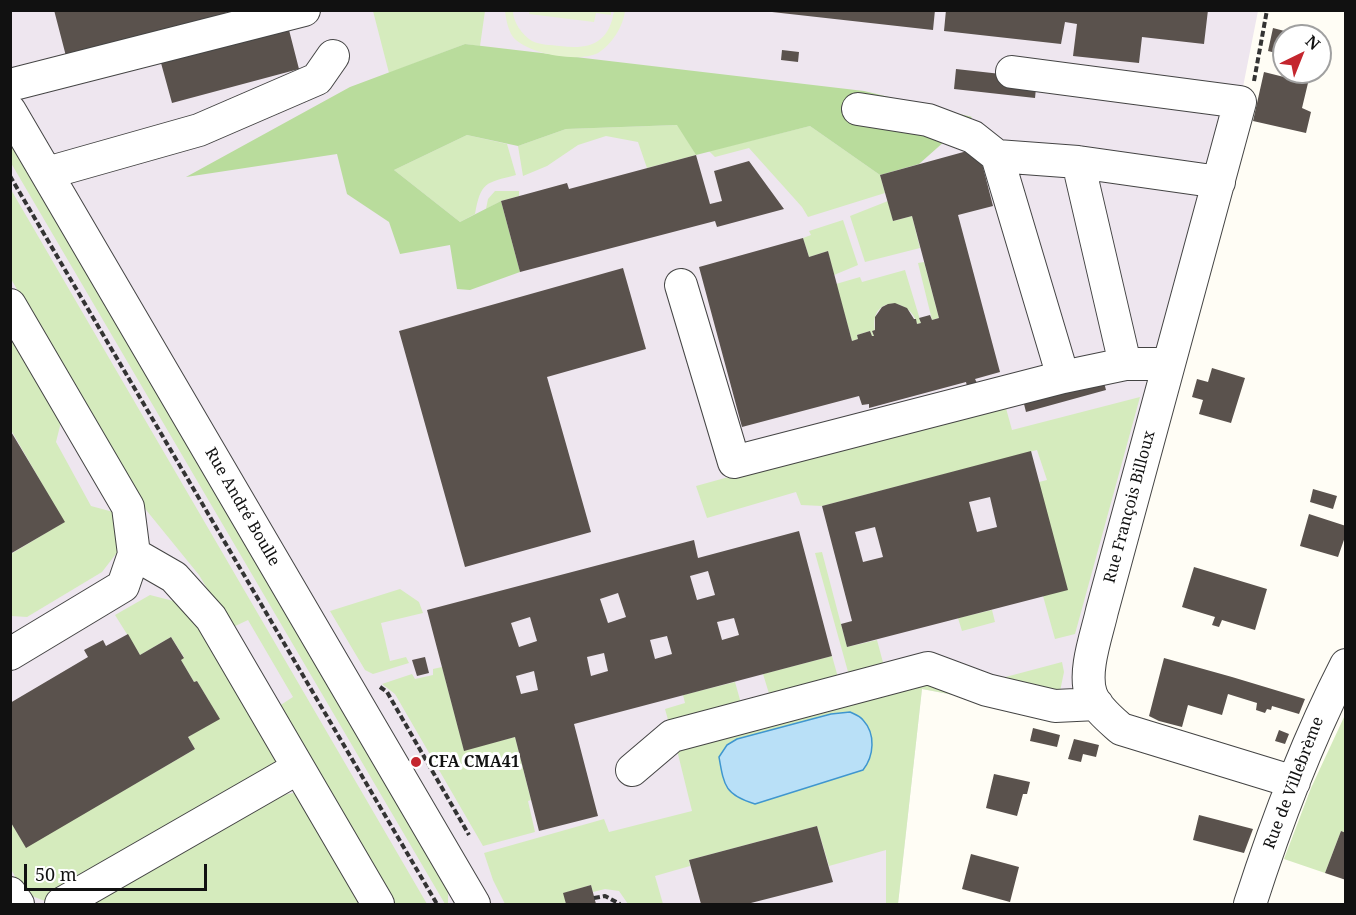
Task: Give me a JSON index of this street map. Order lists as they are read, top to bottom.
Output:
{
  "streets": {
    "street": ["Rue André Boulle", "Rue François Billoux", "Rue de Villebrème"]
  },
  "crossings": [
    ["Rue François Billoux", "Rue de Villebrème"]
  ],
  "places": ["CFA CMA41"],
  "scale_bar": "50 m",
  "north": "top right"
}
